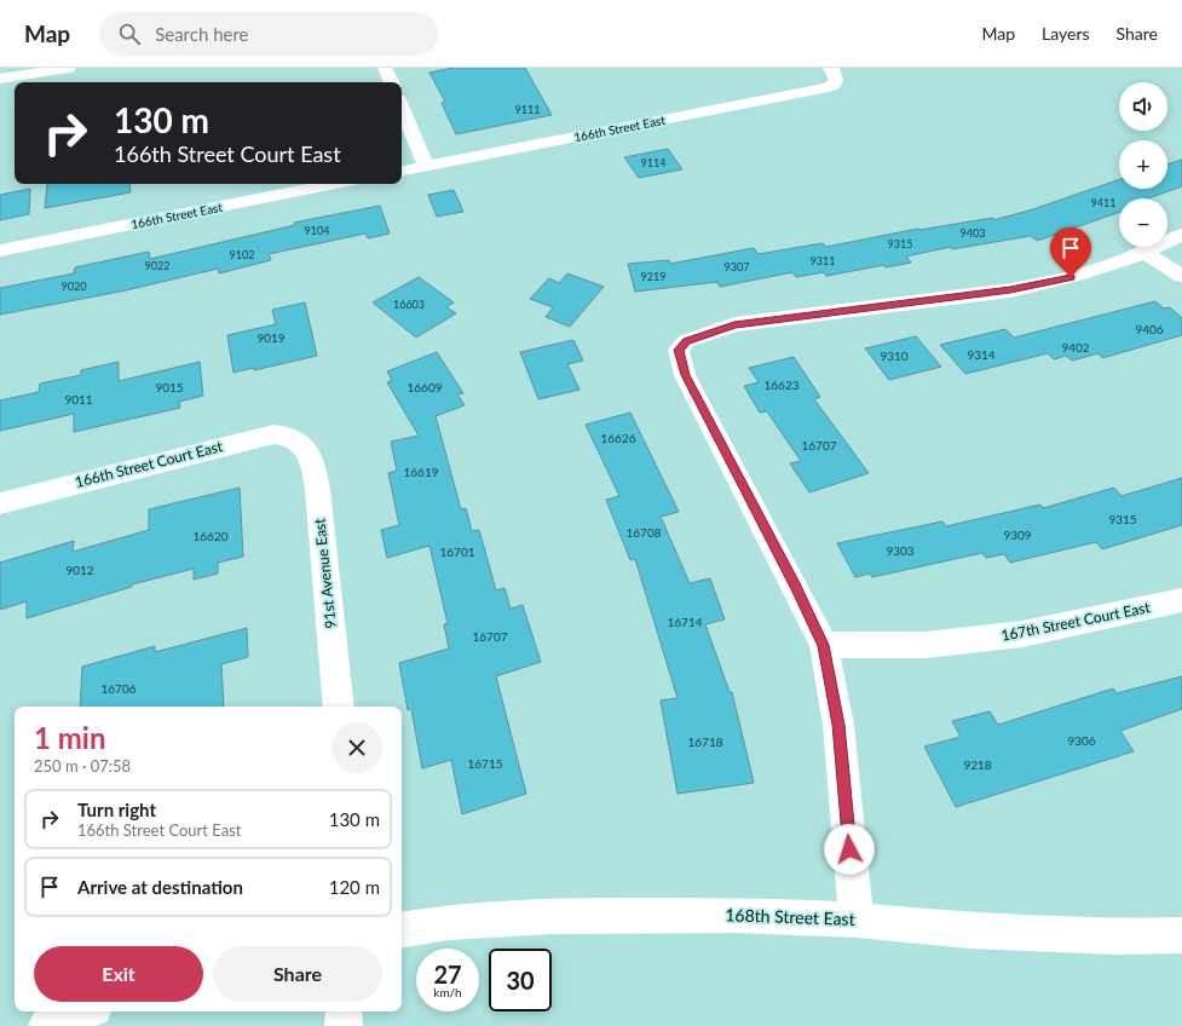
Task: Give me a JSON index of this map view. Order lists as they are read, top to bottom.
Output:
{
  "streets": {
    "street": [
      "166th Street East",
      "166th Street Court East",
      "91st Avenue East",
      "167th Street Court East",
      "168th Street East"
    ]
  },
  "crossings": [
    ["166th Street Court East", "91st Avenue East"]
  ],
  "house_numbers": [
    "9111",
    "9114",
    "9411",
    "9104",
    "9403",
    "9315",
    "9102",
    "9311",
    "9022",
    "9307",
    "9219",
    "9020",
    "16603",
    "9406",
    "9019",
    "9402",
    "9314",
    "9310",
    "16623",
    "9015",
    "16609",
    "9011",
    "16626",
    "16707",
    "16619",
    "9315",
    "16708",
    "9309",
    "16620",
    "9303",
    "16701",
    "9012",
    "16714",
    "16707",
    "16706",
    "9306",
    "16718",
    "16715",
    "9218"
  ],
  "page": {
    "header": "Map",
    "search": "Search here",
    "nav": ["Map", "Layers", "Share"],
    "map_buttons": ["+", "−"],
    "turn": ["130 m", "166th Street Court East"],
    "heading": ["1 min", "250 m · 07:58"],
    "list": [
      {
        "name": "Turn right",
        "note": "166th Street Court East",
        "value": "130 m"
      },
      {
        "name": "Arrive at destination",
        "value": "120 m"
      }
    ],
    "buttons": ["Exit", "Share"],
    "speed": "27 km/h",
    "limit": "30"
  }
}
